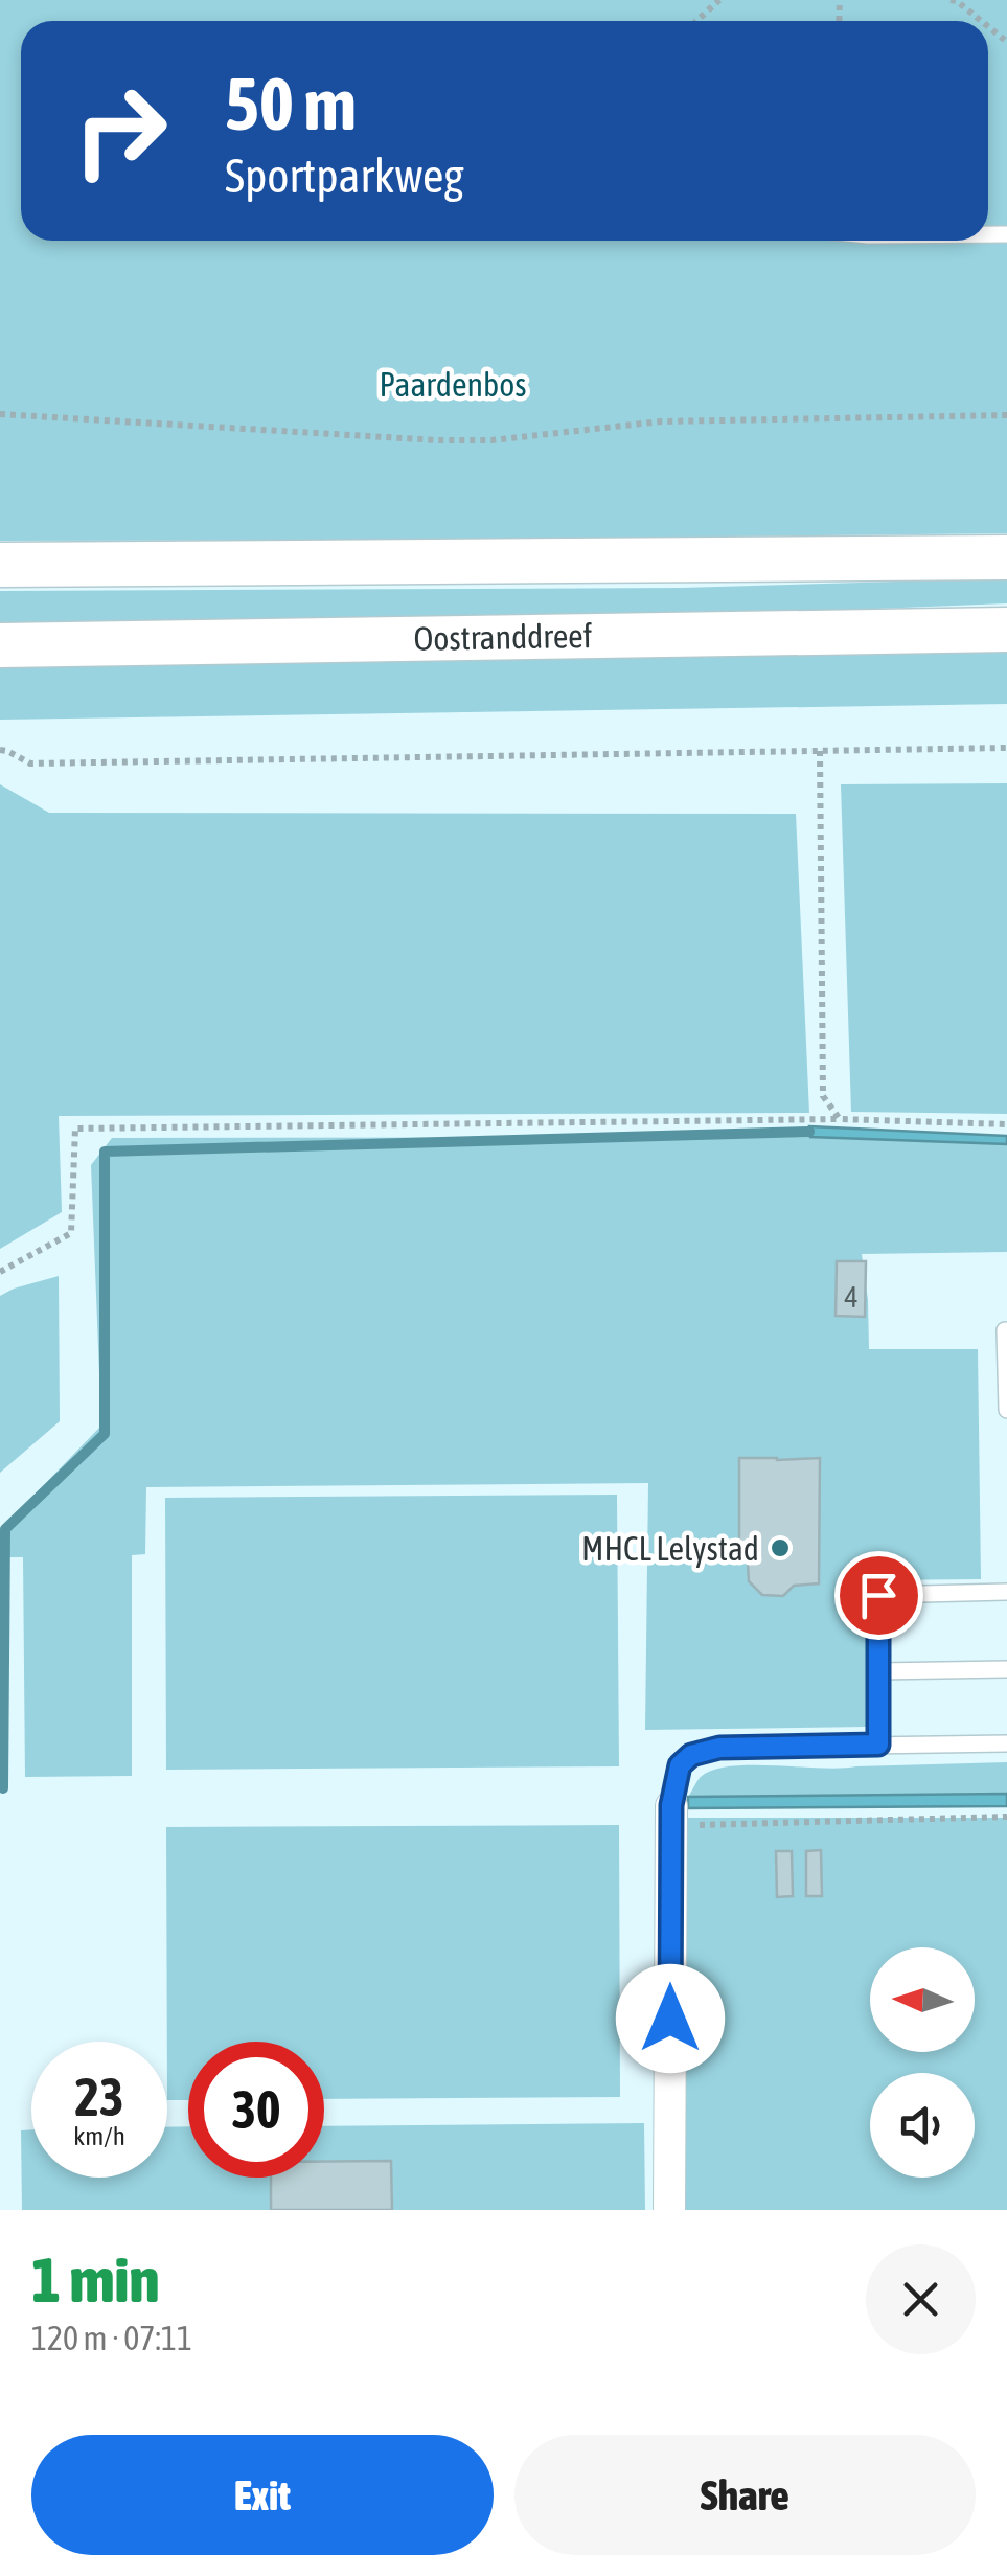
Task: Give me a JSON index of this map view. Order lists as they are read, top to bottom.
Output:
{
  "streets": {
    "main road": ["Oostranddreef"]
  },
  "parks": ["Paardenbos"],
  "places": ["MHCL Lelystad"],
  "house_numbers": ["4"],
  "north": "left",
  "page": {
    "turn": ["50 m", "Sportparkweg"],
    "speed": "23 km/h",
    "limit": "30",
    "heading": ["1 min", "120 m · 07:11"],
    "buttons": ["Exit", "Share"]
  }
}
